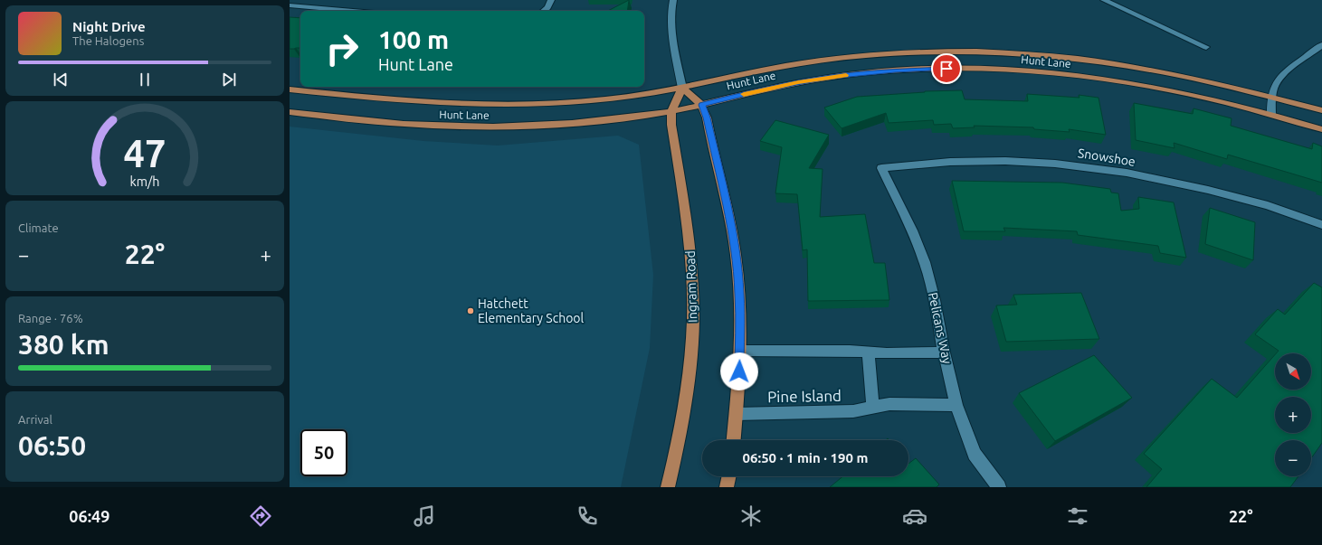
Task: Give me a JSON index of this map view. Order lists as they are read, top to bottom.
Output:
{
  "streets": {
    "main road": ["Hunt Lane", "Ingram Road"],
    "street": ["Snowshoe", "Pelicans Way", "Pine Island"]
  },
  "crossings": [
    ["Hunt Lane", "Ingram Road"],
    ["Snowshoe", "Pelicans Way"],
    ["Pelicans Way", "Pine Island"]
  ],
  "places": ["Hatchett Elementary School"],
  "north": "bottom right",
  "page": {
    "turn": ["100 m", "Hunt Lane"],
    "song": ["Night Drive", "The Halogens"],
    "tile": [
      "Climate",
      ["Range · 76%", "380 km"],
      ["Arrival", "06:50"]
    ],
    "heat": ["−", "22°", "+"],
    "map_buttons": ["+", "−"],
    "limit": "50",
    "trip": "06:50 · 1 min · 190 m",
    "tabs": ["06:49", "22°"],
    "gauge": ["47", "km/h"]
  }
}
